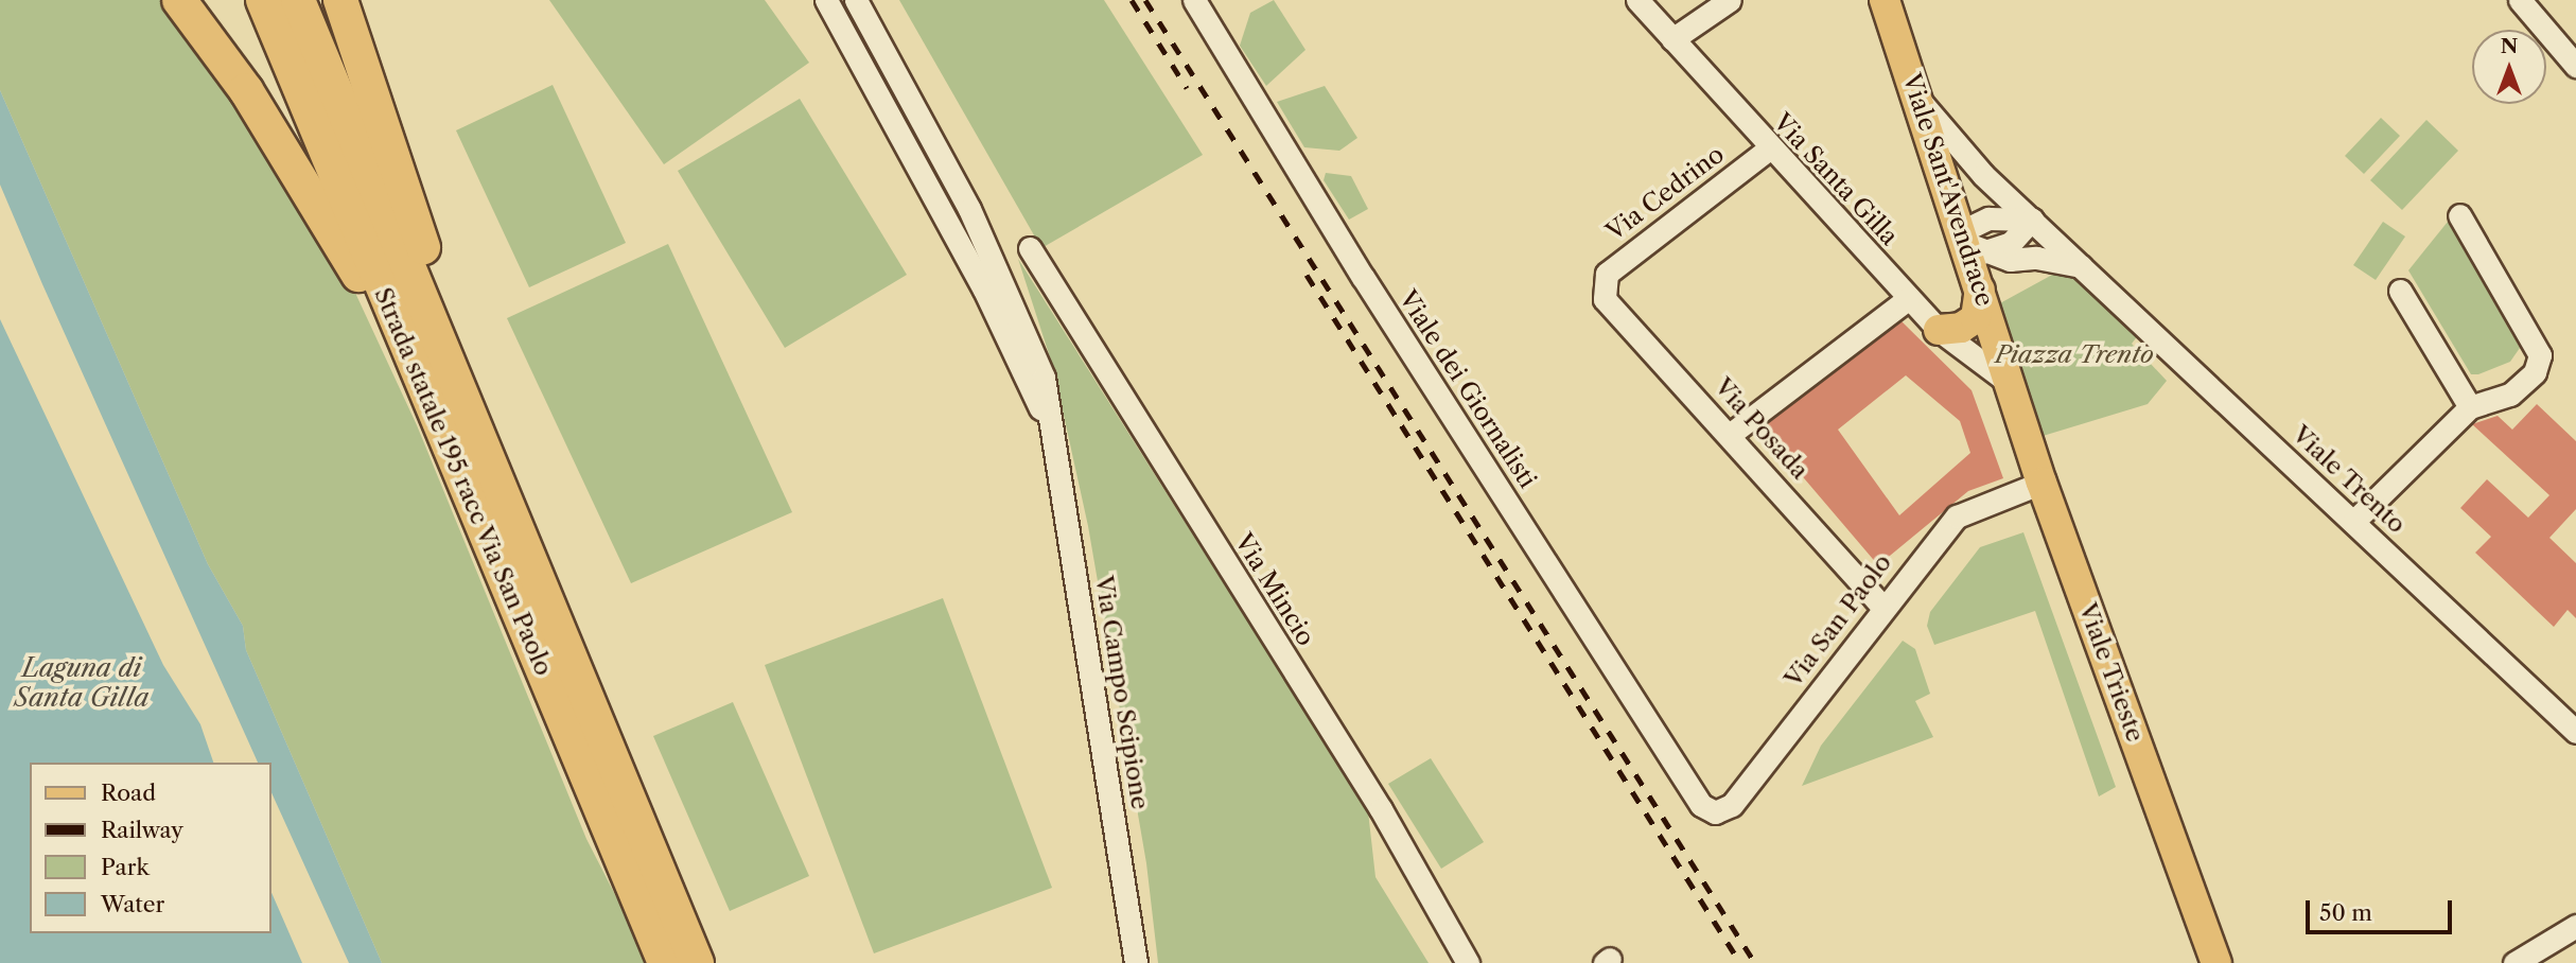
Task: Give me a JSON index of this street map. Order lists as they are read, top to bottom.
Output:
{
  "streets": {
    "highway": ["Strada statale 195 racc Via San Paolo"],
    "main road": ["Viale Sant'Avendrace", "Viale Trieste"],
    "street": [
      "Via Santa Gilla",
      "Via Cedrino",
      "Viale dei Giornalisti",
      "Via Posada",
      "Viale Trento",
      "Via Mincio",
      "Via San Paolo",
      "Via Campo Scipione"
    ]
  },
  "crossings": [
    ["Via Santa Gilla", "Viale Sant'Avendrace"],
    ["Via Santa Gilla", "Via Cedrino"],
    ["Via Santa Gilla", "Viale Trieste"],
    ["Viale Sant'Avendrace", "Viale Trento"],
    ["Viale Sant'Avendrace", "Viale Trieste"],
    ["Via Cedrino", "Via Posada"],
    ["Viale dei Giornalisti", "Via San Paolo"],
    ["Via Posada", "Via San Paolo"],
    ["Via San Paolo", "Viale Trieste"]
  ],
  "water": ["Laguna di Santa Gilla"],
  "parks": ["Piazza Trento"],
  "legend": [
    "Road",
    "Railway",
    "Park",
    "Water"
  ],
  "scale_bar": "50 m",
  "north": "top"
}
